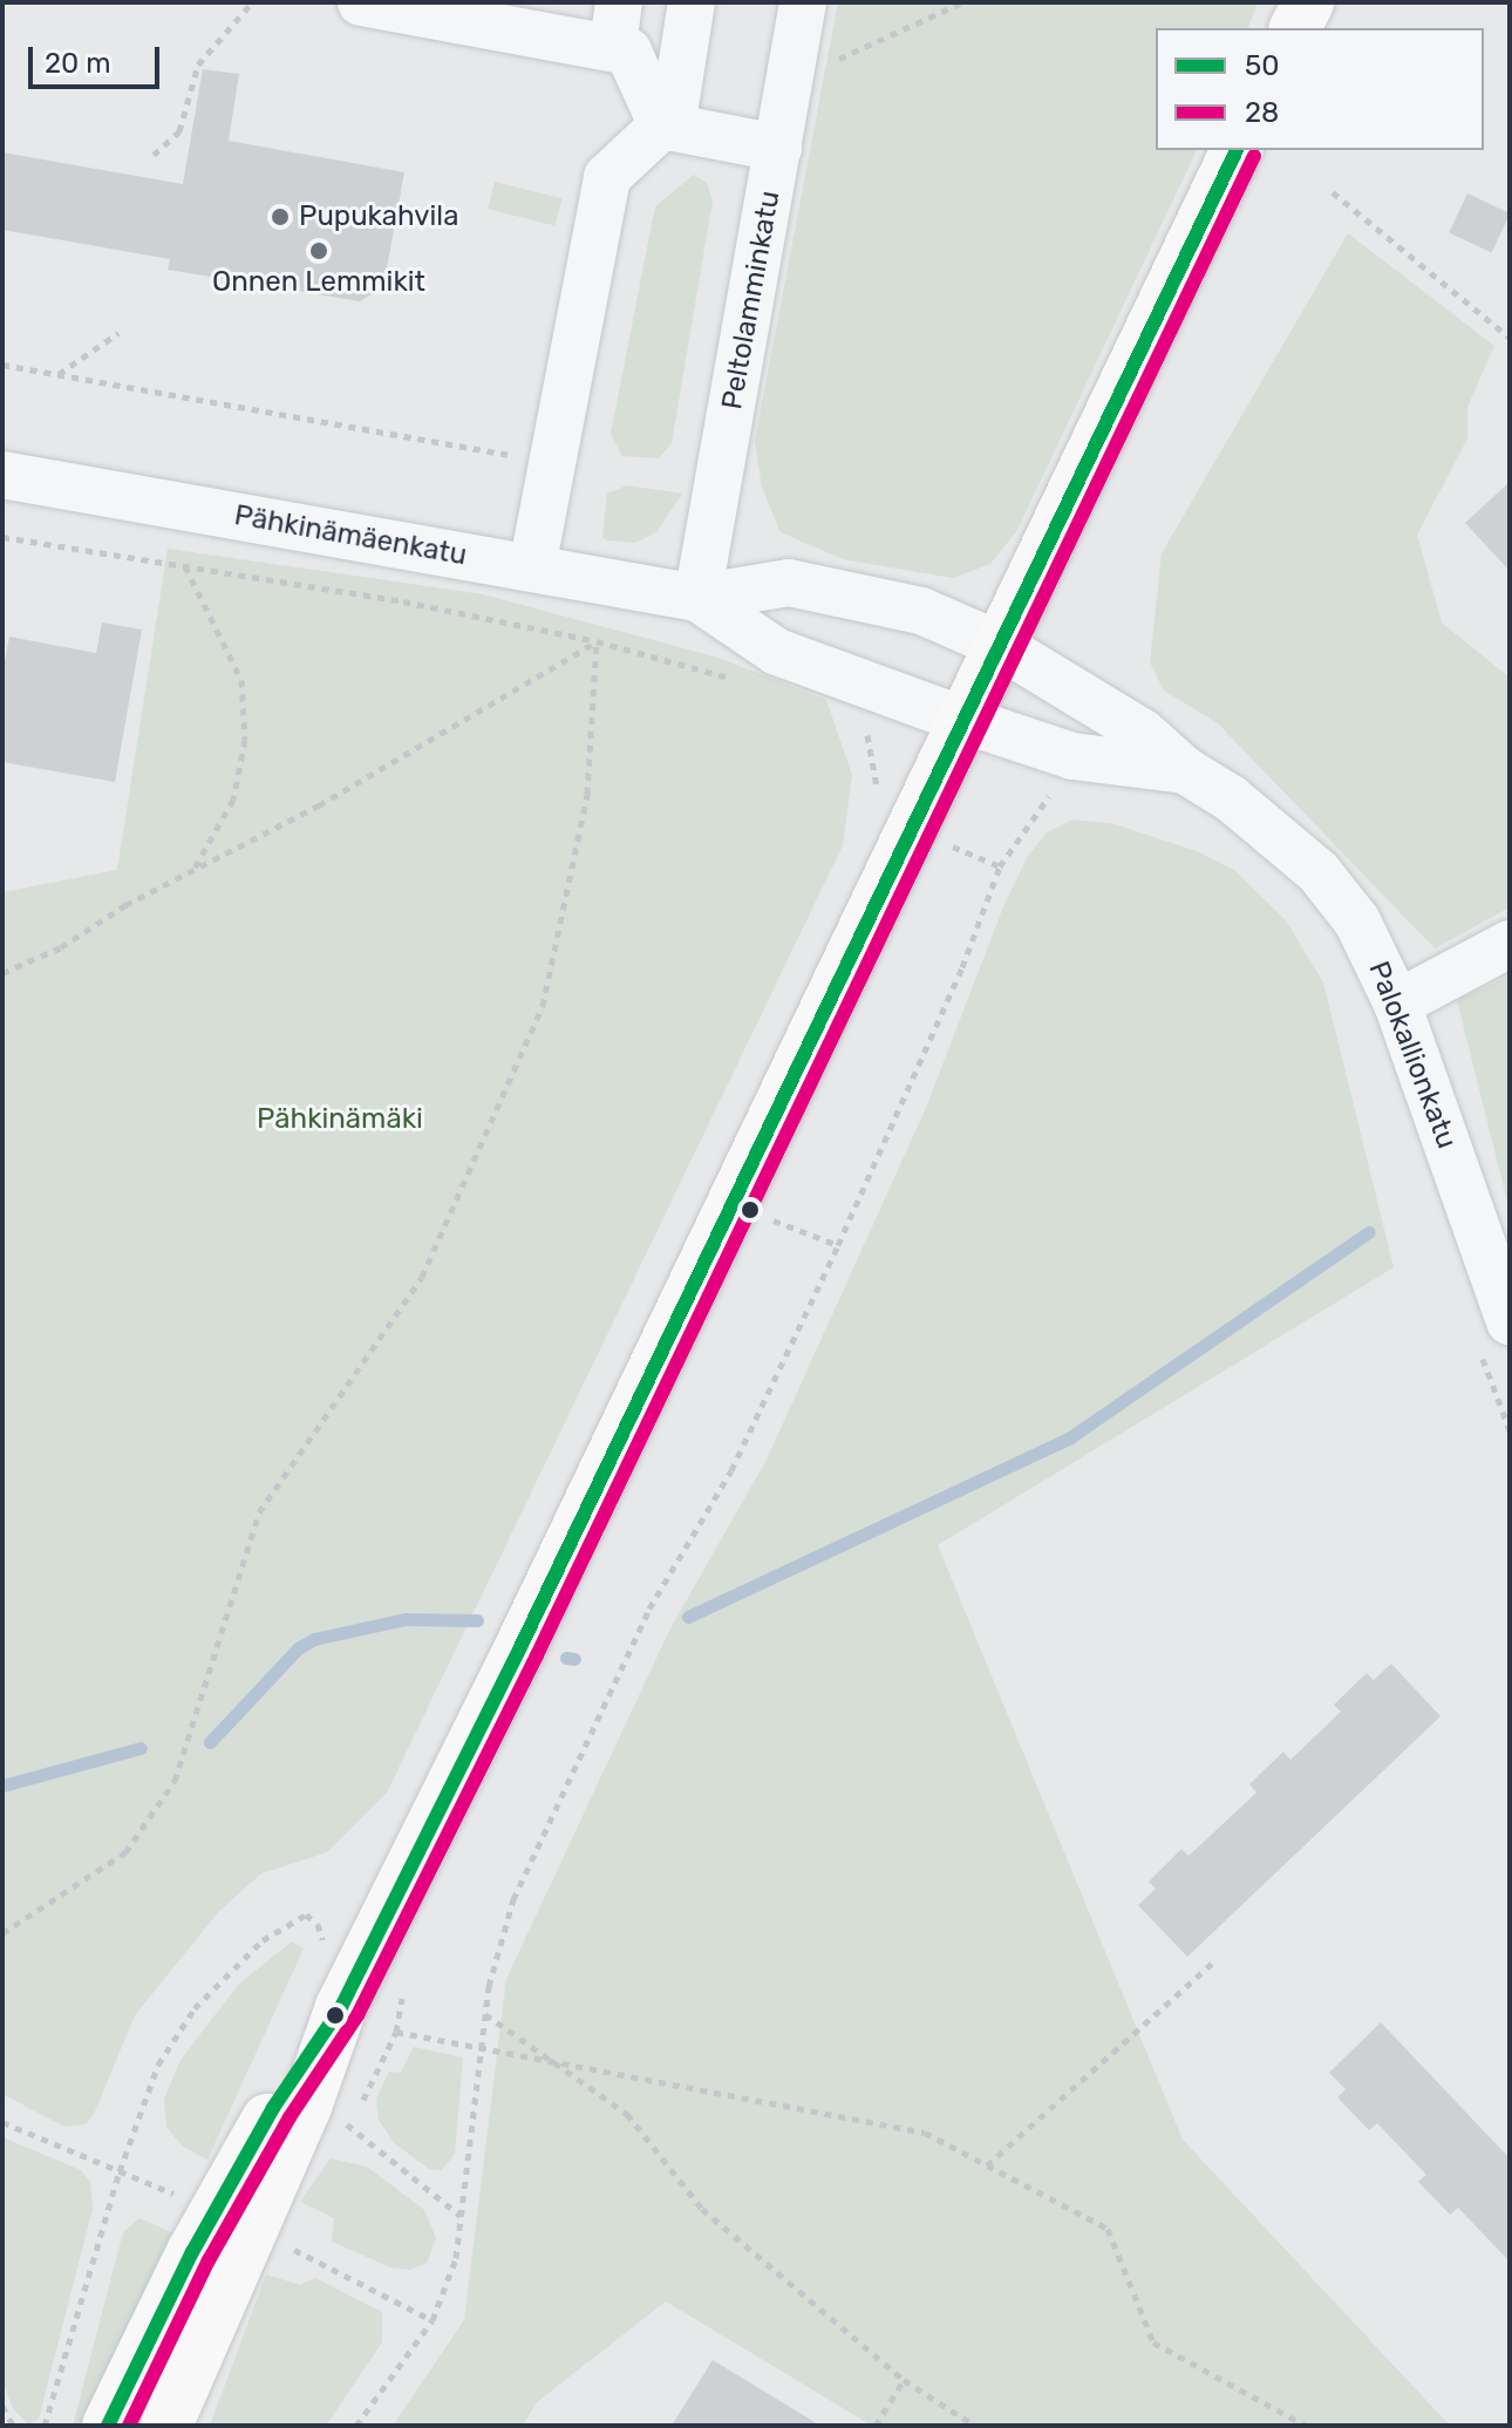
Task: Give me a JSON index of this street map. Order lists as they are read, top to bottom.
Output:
{
  "streets": {
    "street": ["Peltolamminkatu", "Pähkinämäenkatu", "Palokallionkatu"]
  },
  "crossings": [
    ["Peltolamminkatu", "Pähkinämäenkatu"],
    ["Pähkinämäenkatu", "Palokallionkatu"]
  ],
  "parks": ["Pähkinämäki"],
  "places": ["Pupukahvila", "Onnen Lemmikit"],
  "lines": ["transit line 50", "transit line 28"],
  "legend": ["50", "28"],
  "scale_bar": "20 m"
}
